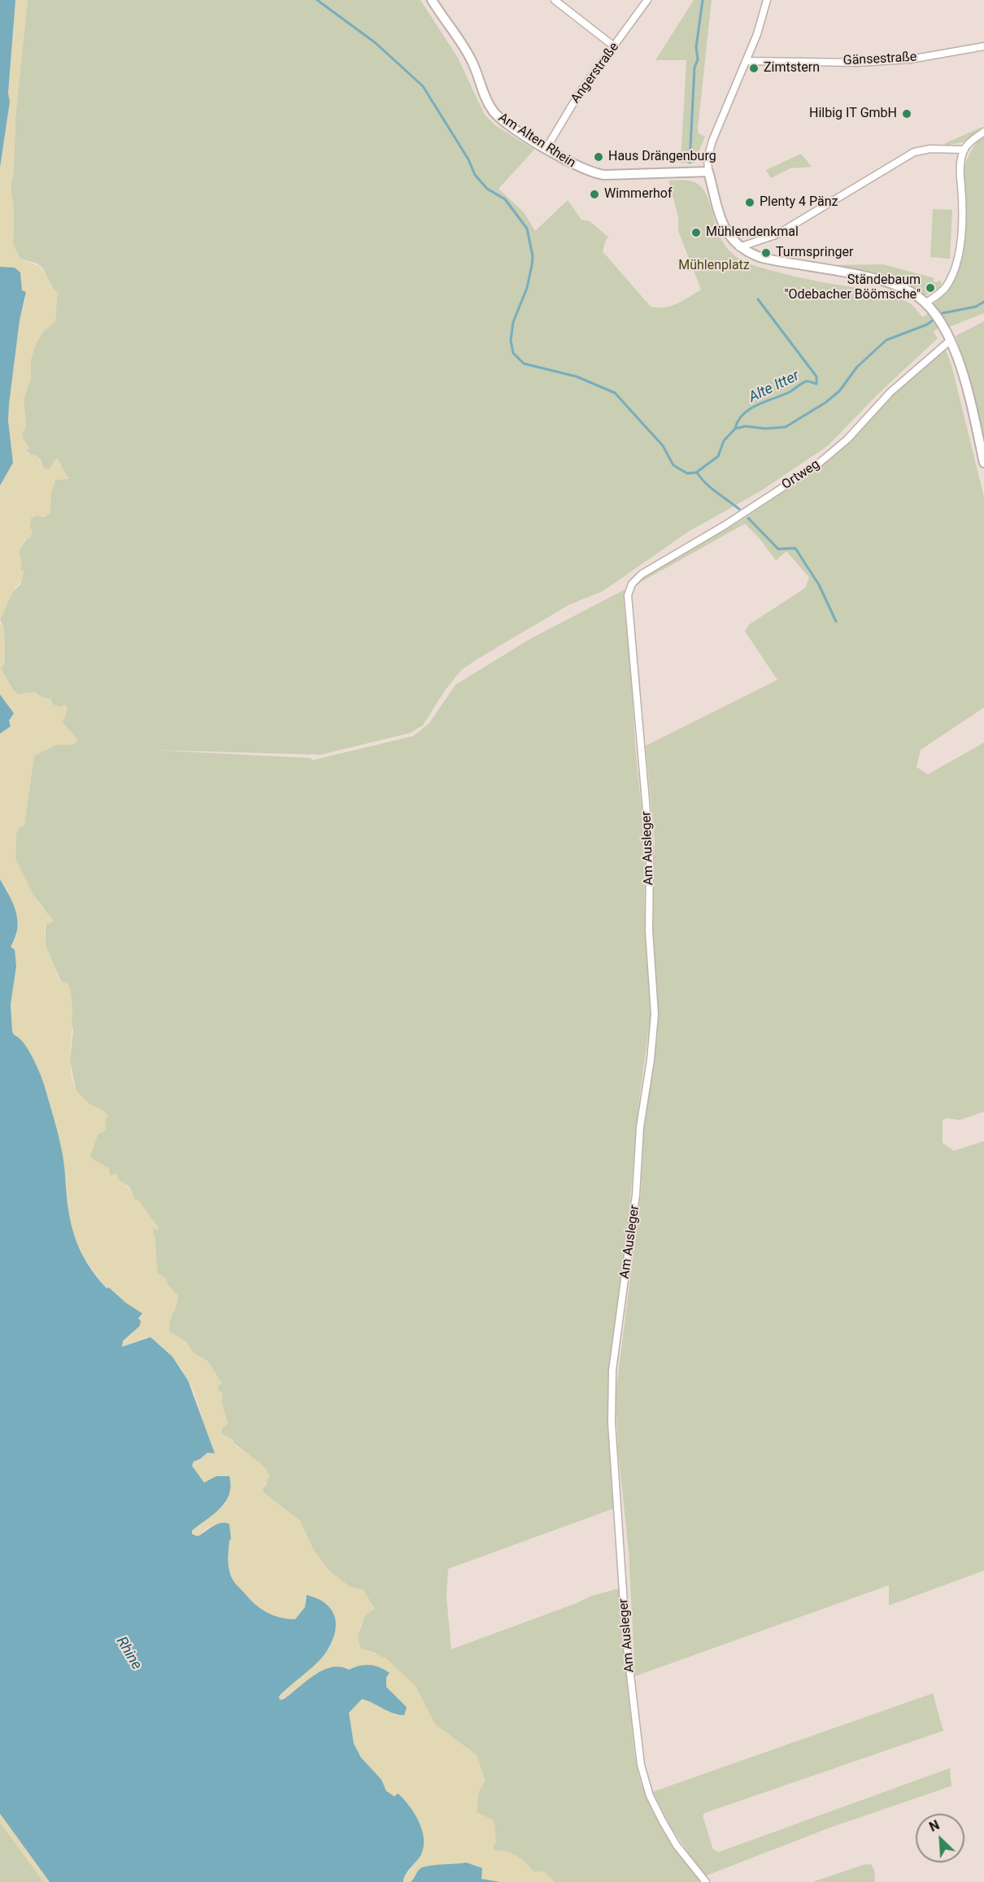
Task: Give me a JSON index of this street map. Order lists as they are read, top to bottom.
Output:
{
  "streets": {
    "street": [
      "Gänsestraße",
      "Angerstraße",
      "Am Alten Rhein",
      "Ortweg",
      "Am Ausleger"
    ]
  },
  "crossings": [
    ["Angerstraße", "Am Alten Rhein"],
    ["Ortweg", "Am Ausleger"]
  ],
  "water": ["Alte Itter", "Rhine"],
  "parks": ["Mühlenplatz"],
  "places": [
    "Zimtstern",
    "Hilbig IT GmbH",
    "Haus Drängenburg",
    "Wimmerhof",
    "Plenty 4 Pänz",
    "Mühlendenkmal",
    "Turmspringer",
    "Ständebaum \"Odebacher Böömsche\""
  ],
  "north": "top left"
}
